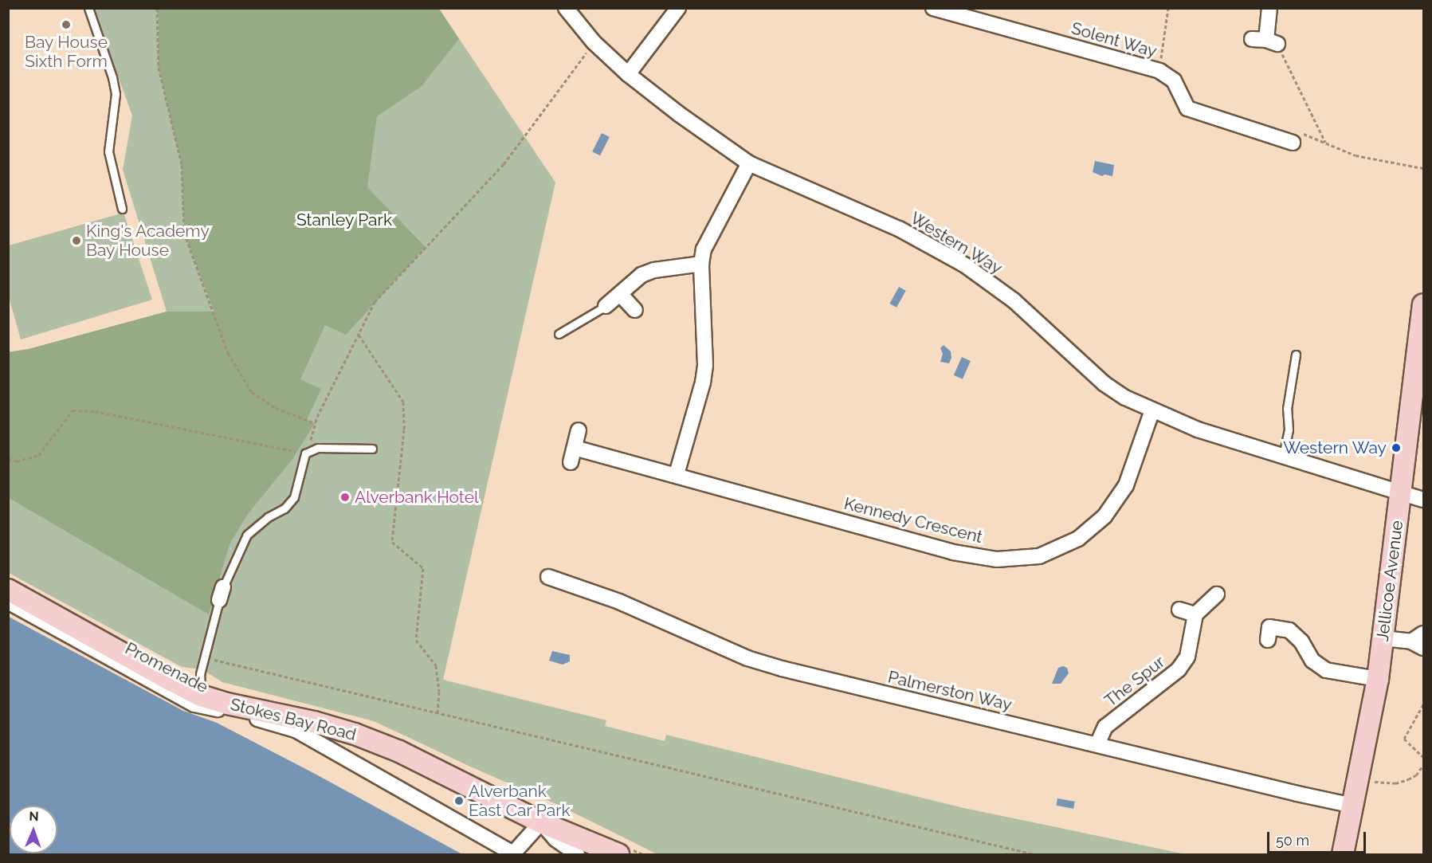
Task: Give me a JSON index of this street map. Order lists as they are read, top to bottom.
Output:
{
  "streets": {
    "street": [
      "Solent Way",
      "Western Way",
      "Kennedy Crescent",
      "Jellicoe Avenue",
      "Promenade",
      "The Spur",
      "Palmerston Way",
      "Stokes Bay Road"
    ]
  },
  "crossings": [
    ["Western Way", "Kennedy Crescent"],
    ["Western Way", "Jellicoe Avenue"],
    ["Jellicoe Avenue", "Palmerston Way"],
    ["Promenade", "Stokes Bay Road"],
    ["The Spur", "Palmerston Way"]
  ],
  "parks": ["Stanley Park"],
  "places": [
    "Bay House Sixth Form",
    "King's Academy Bay House",
    "Western Way",
    "Alverbank Hotel",
    "Alverbank East Car Park"
  ],
  "scale_bar": "50 m",
  "north": "top"
}
